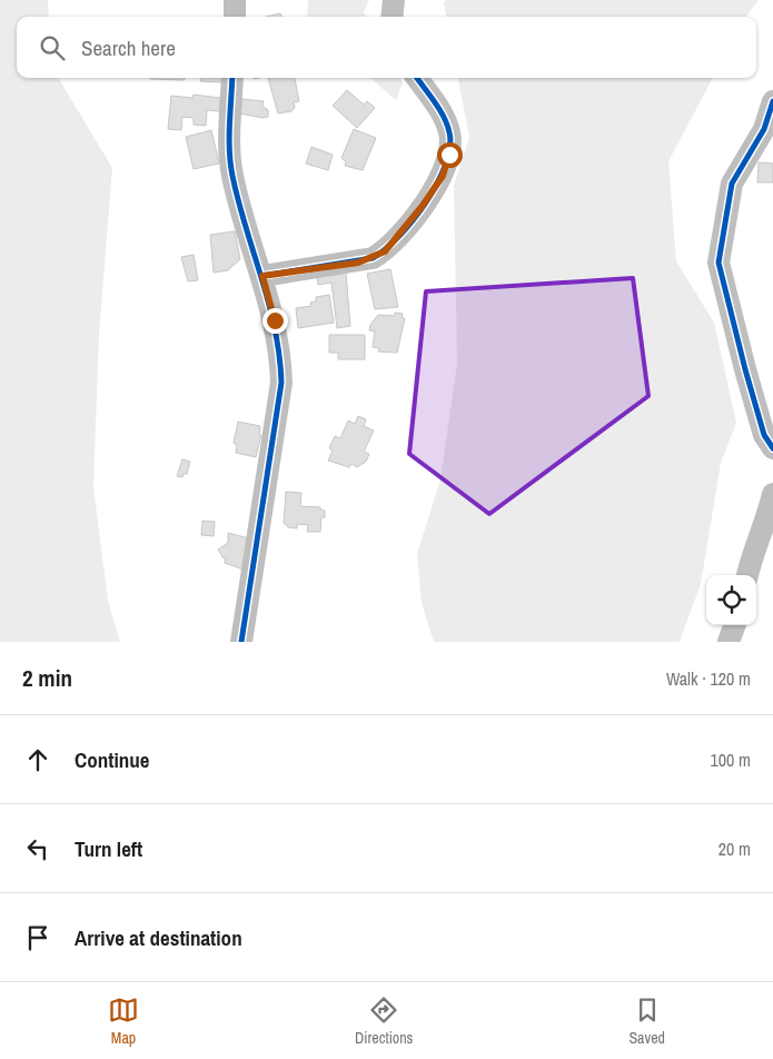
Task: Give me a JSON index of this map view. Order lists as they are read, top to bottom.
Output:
{
  "page": {
    "search": "Search here",
    "heading": ["2 min", "Walk · 120 m"],
    "list": [
      ["Continue", "100 m"],
      ["Turn left", "20 m"],
      "Arrive at destination"
    ],
    "nav": ["Map", "Directions", "Saved"]
  }
}
